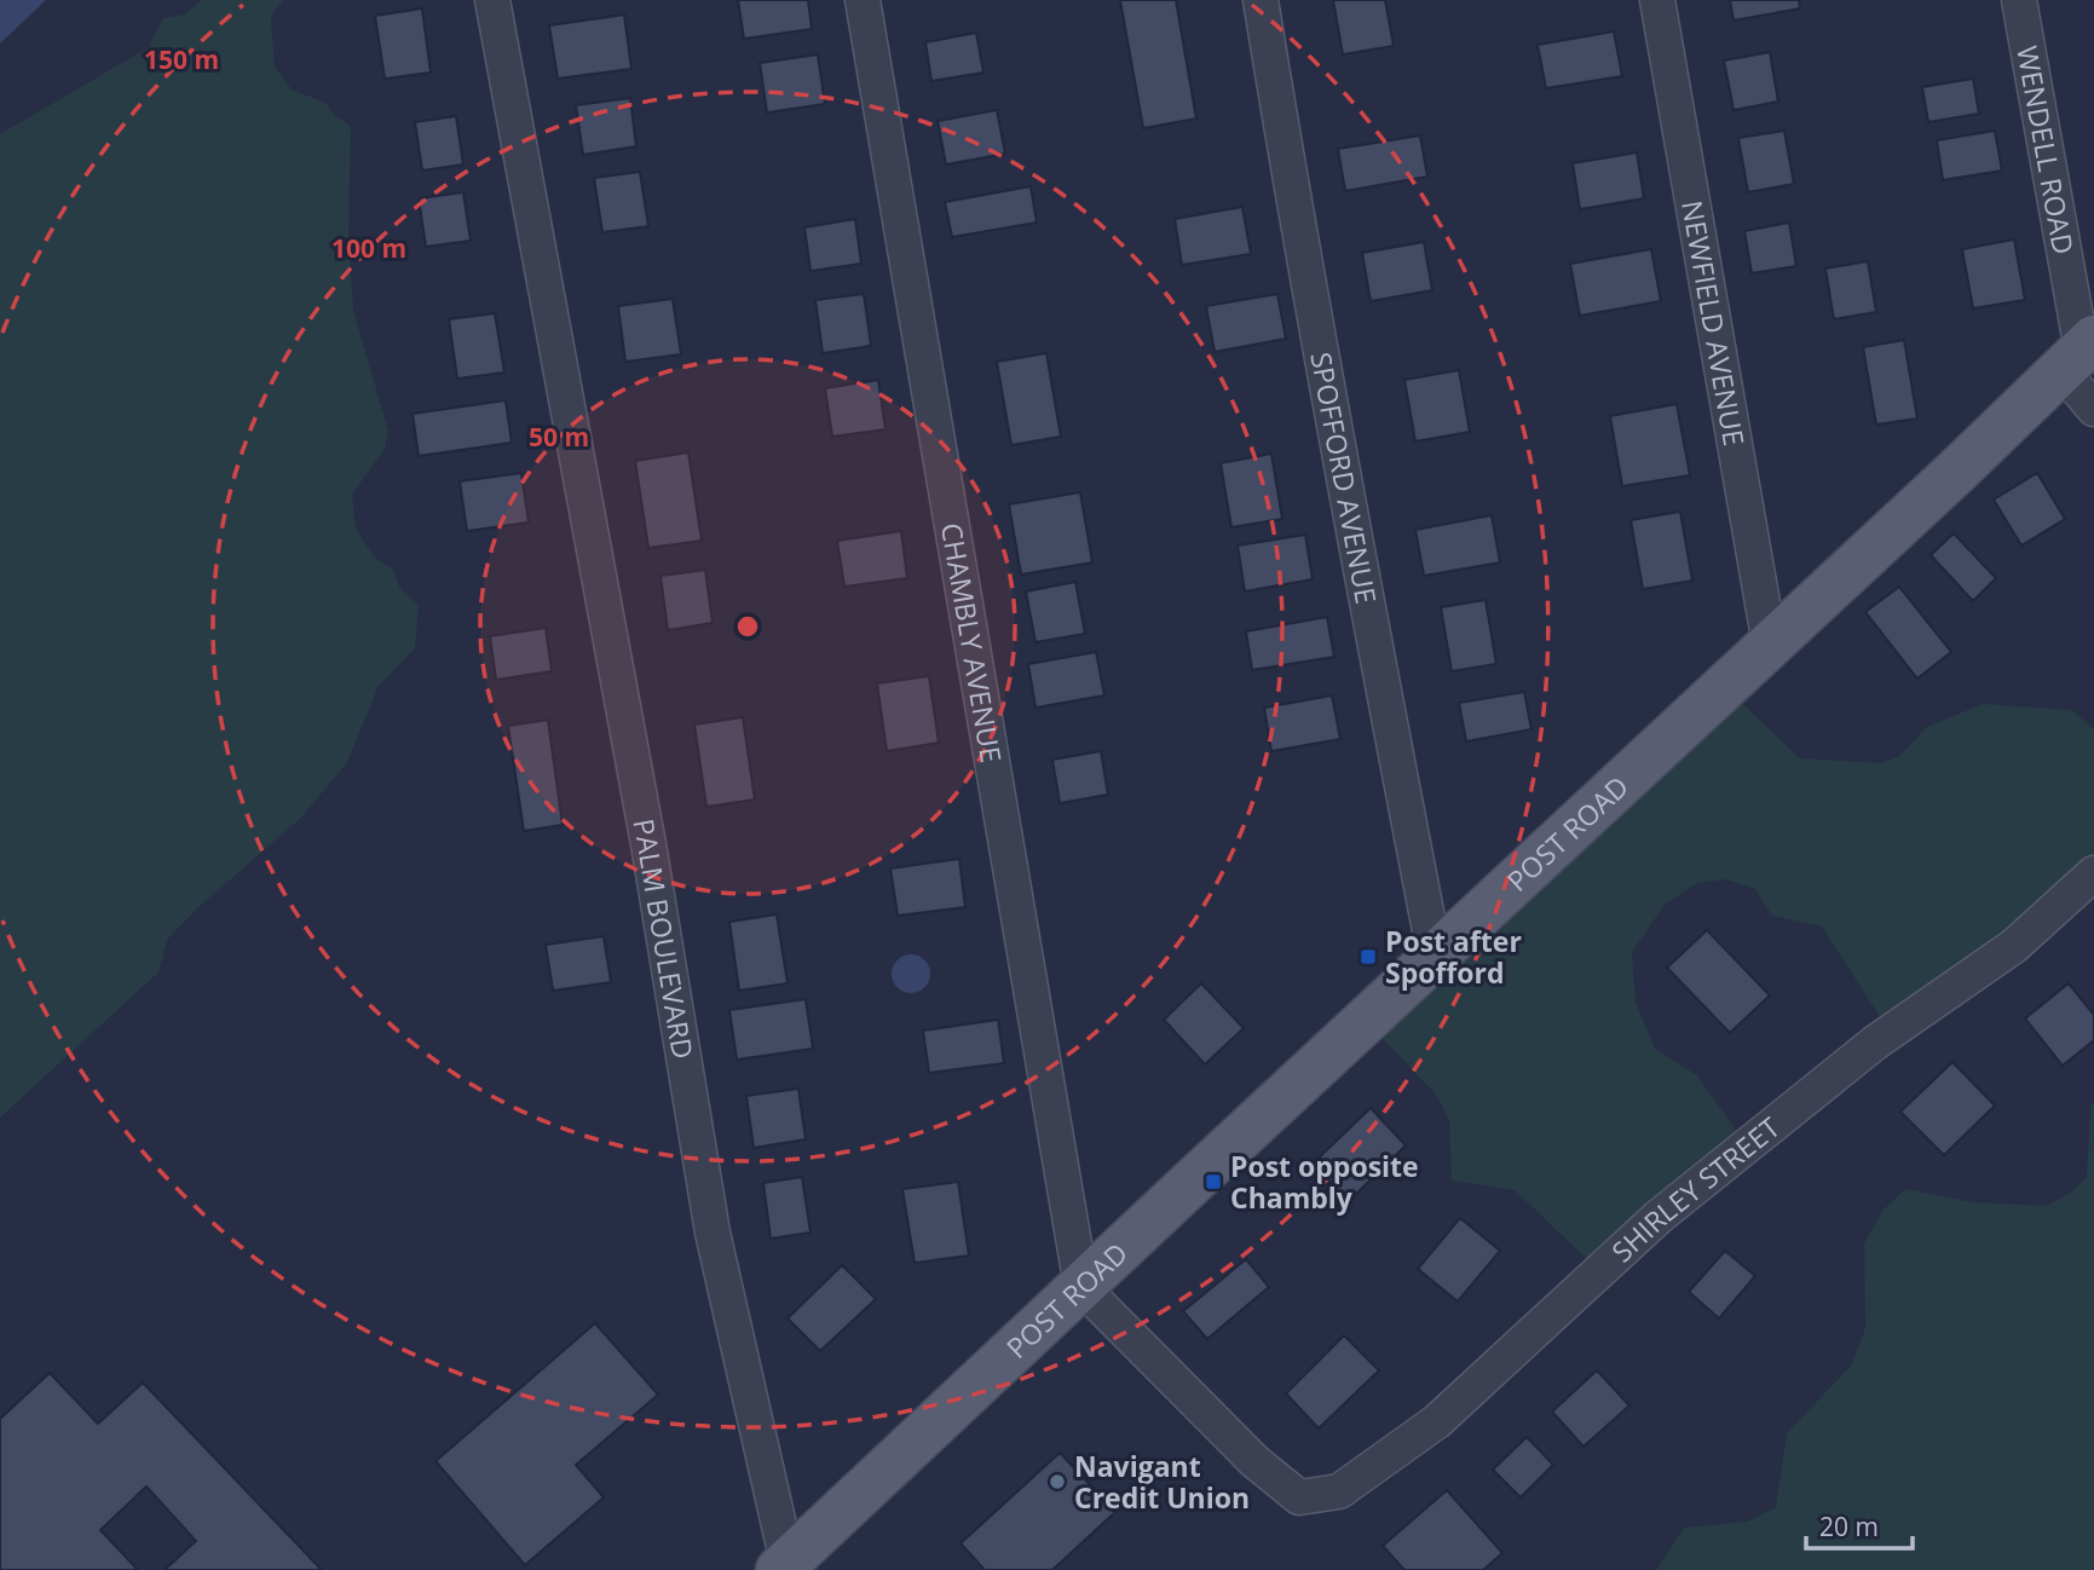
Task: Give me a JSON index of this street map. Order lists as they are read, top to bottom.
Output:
{
  "streets": {
    "main road": ["POST ROAD"],
    "street": [
      "WENDELL ROAD",
      "NEWFIELD AVENUE",
      "SPOFFORD AVENUE",
      "CHAMBLY AVENUE",
      "PALM BOULEVARD",
      "SHIRLEY STREET"
    ]
  },
  "crossings": [
    ["WENDELL ROAD", "POST ROAD"],
    ["NEWFIELD AVENUE", "POST ROAD"],
    ["SPOFFORD AVENUE", "POST ROAD"],
    ["CHAMBLY AVENUE", "POST ROAD"],
    ["CHAMBLY AVENUE", "SHIRLEY STREET"],
    ["POST ROAD", "PALM BOULEVARD"],
    ["POST ROAD", "SHIRLEY STREET"]
  ],
  "places": {
    "transit": ["Post after Spofford", "Post opposite Chambly"],
    "other": ["Navigant Credit Union"]
  },
  "scale_bar": "20 m",
  "rings": ["150 m", "100 m", "50 m"]
}
